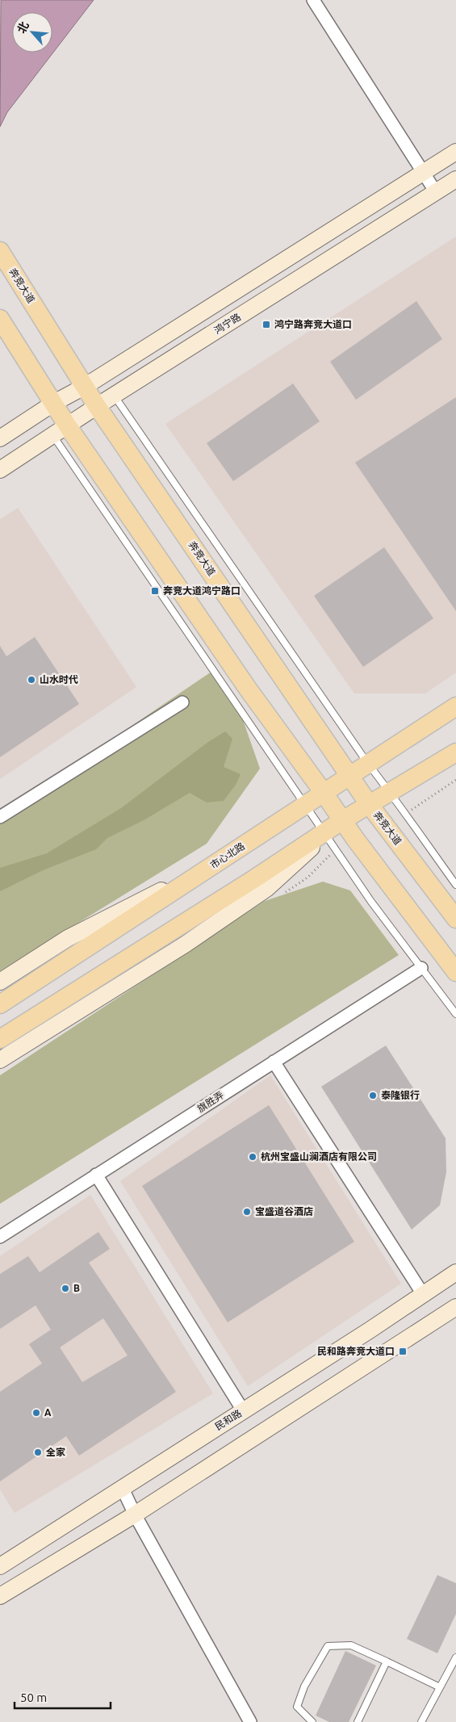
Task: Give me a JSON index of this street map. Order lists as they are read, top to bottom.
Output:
{
  "streets": {
    "main road": [
      "奔竞大道",
      "鸿宁路",
      "市心北路",
      "民和路"
    ],
    "street": ["旗胜弄"]
  },
  "crossings": [
    ["奔竞大道", "鸿宁路"],
    ["奔竞大道", "市心北路"]
  ],
  "places": {
    "transit": ["鸿宁路奔竞大道口", "奔竞大道鸿宁路口", "民和路奔竞大道口"],
    "other": [
      "山水时代",
      "泰隆银行",
      "杭州宝盛山澜酒店有限公司",
      "宝盛道谷酒店",
      "B",
      "A",
      "全家"
    ]
  },
  "scale_bar": "50 m",
  "north": "top left"
}
